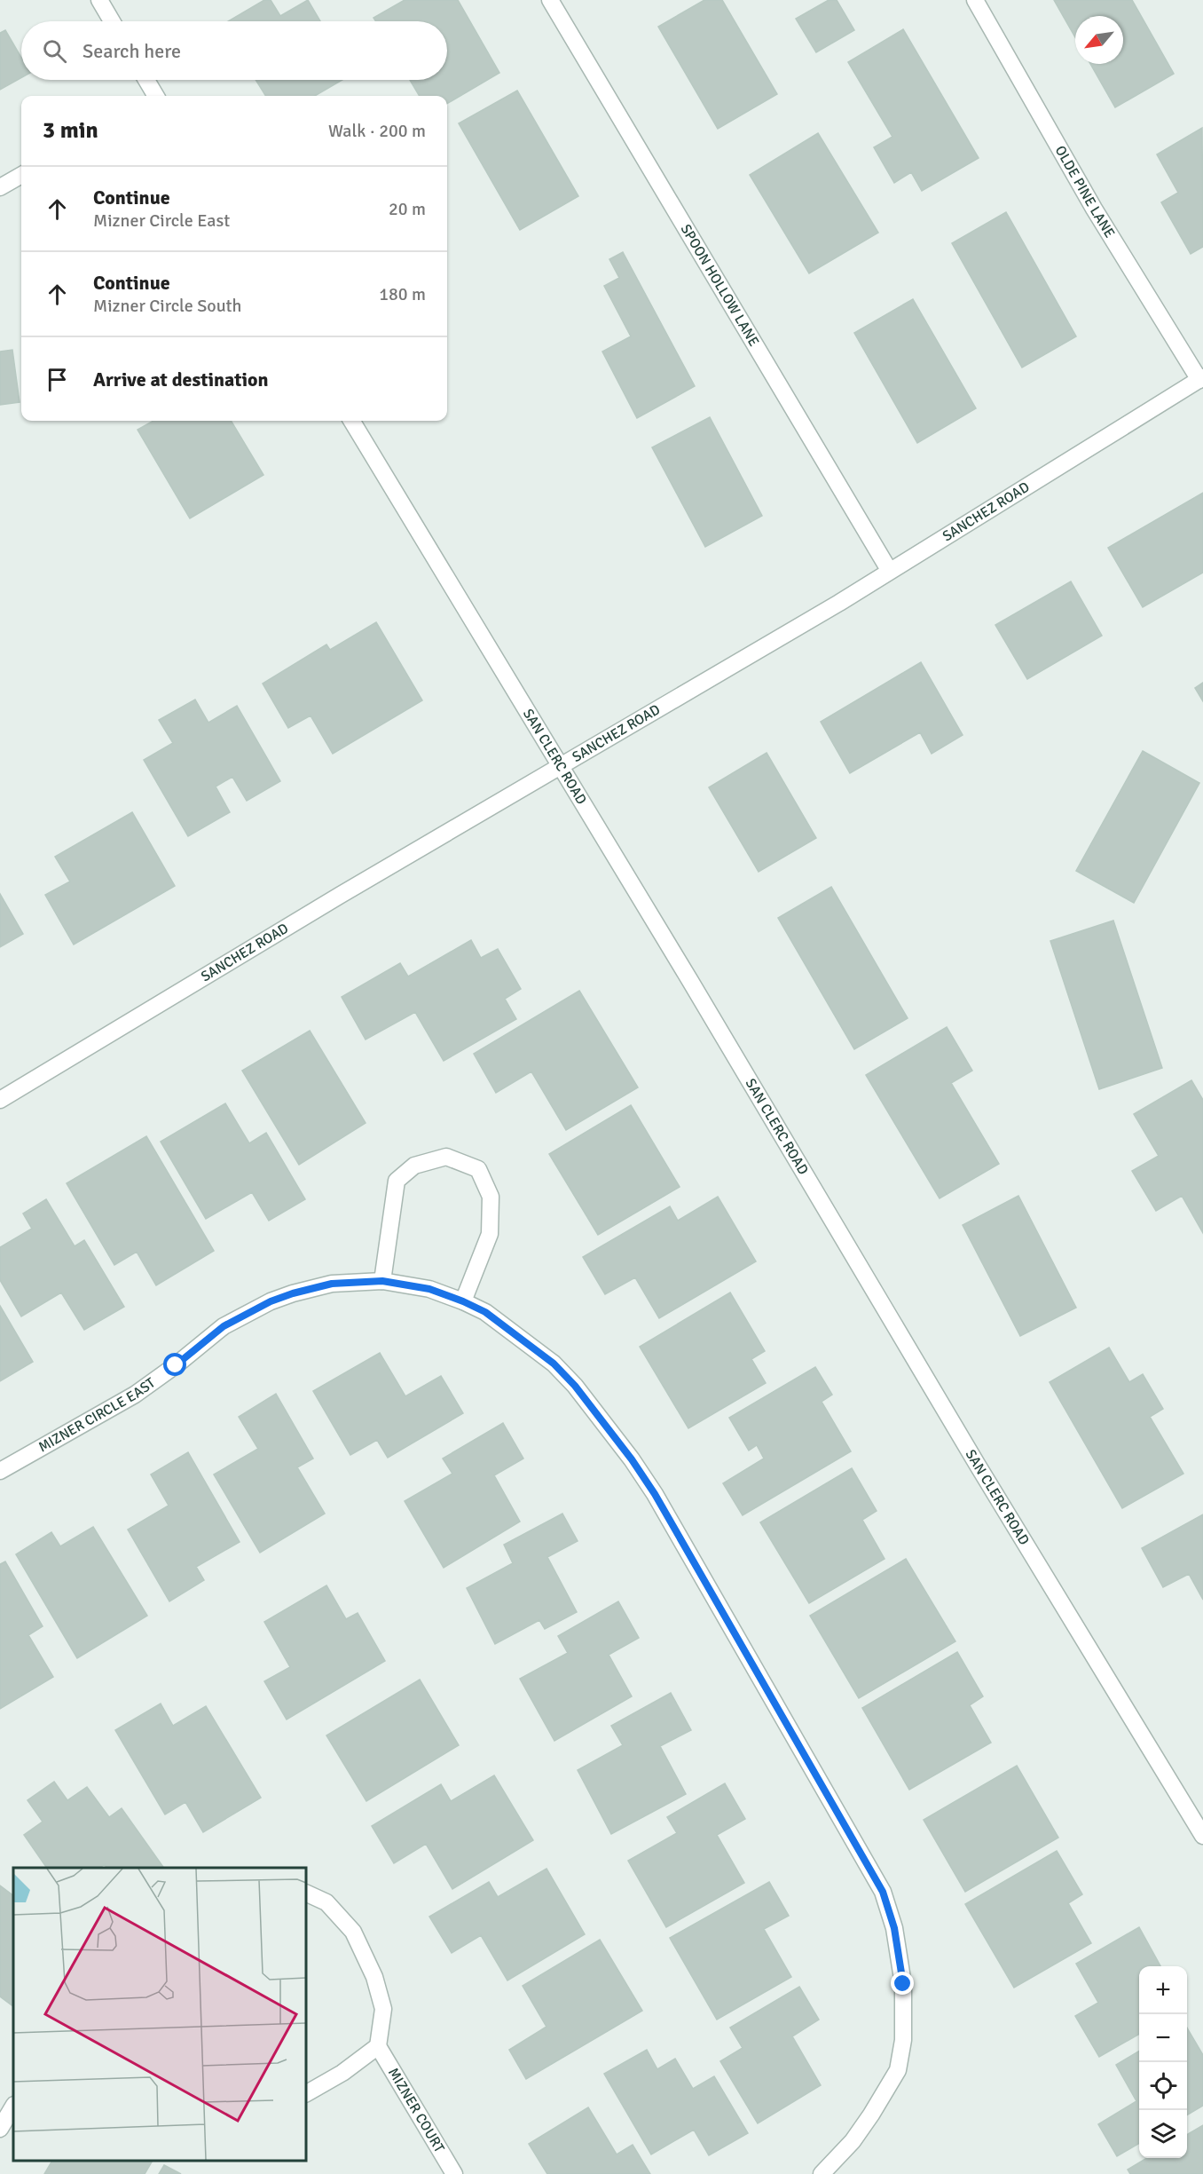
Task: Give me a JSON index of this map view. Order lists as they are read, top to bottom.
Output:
{
  "streets": {
    "street": [
      "OLDE PINE LANE",
      "SPOON HOLLOW LANE",
      "SANCHEZ ROAD",
      "SAN CLERC ROAD",
      "MIZNER CIRCLE EAST",
      "MIZNER COURT"
    ]
  },
  "crossings": [
    ["OLDE PINE LANE", "SANCHEZ ROAD"],
    ["SPOON HOLLOW LANE", "SANCHEZ ROAD"],
    ["SANCHEZ ROAD", "SAN CLERC ROAD"]
  ],
  "north": "bottom left",
  "page": {
    "search": "Search here",
    "heading": ["3 min", "Walk · 200 m"],
    "list": [
      ["Continue", "Mizner Circle East", "20 m"],
      ["Continue", "Mizner Circle South", "180 m"],
      "Arrive at destination"
    ],
    "map_buttons": ["+", "−"]
  }
}
